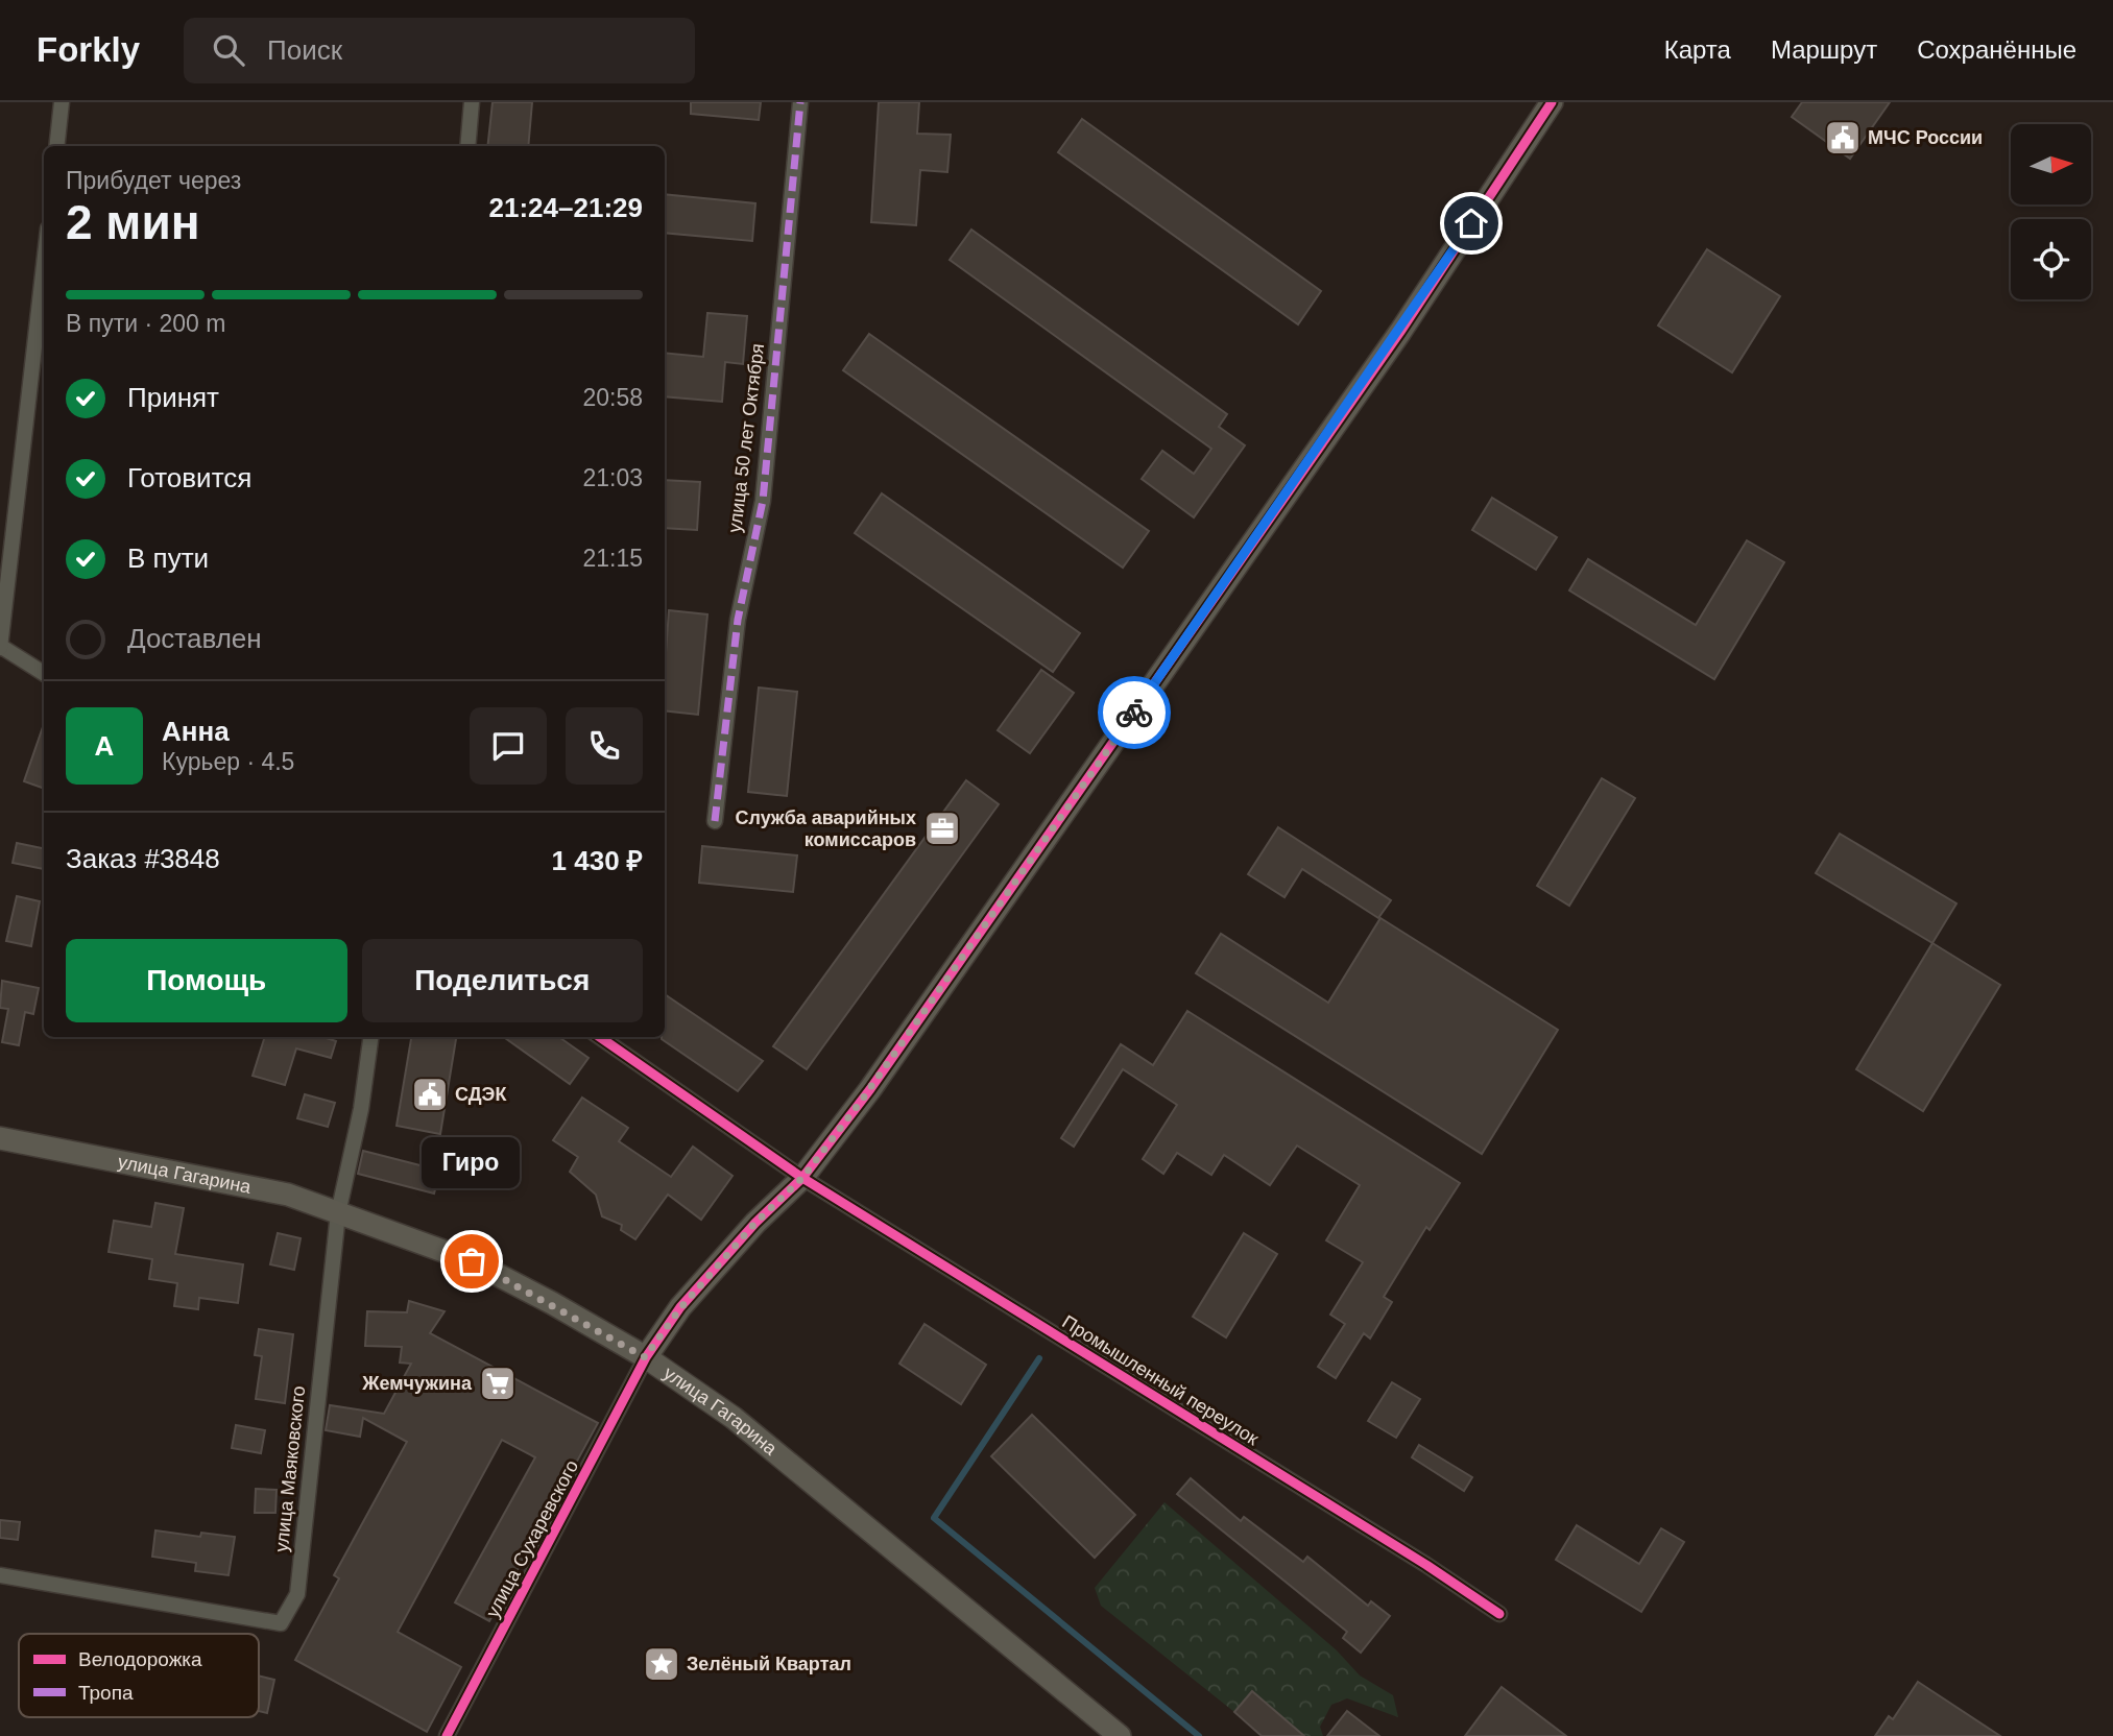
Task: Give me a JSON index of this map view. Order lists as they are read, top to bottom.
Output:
{
  "streets": {
    "street": [
      "улица 50 лет Октября",
      "улица Гагарина",
      "Промышленный переулок",
      "улица Маяковского",
      "улица Сухаревского"
    ]
  },
  "crossings": [
    ["улица Гагарина", "улица Маяковского"],
    ["улица Гагарина", "улица Сухаревского"]
  ],
  "places": {
    "public building": ["МЧС России", "СДЭК"],
    "office": ["Служба аварийных комиссаров"],
    "other": ["Гиро"],
    "supermarket": ["Жемчужина"],
    "place": ["Зелёный Квартал"]
  },
  "legend": ["Велодорожка", "Тропа"],
  "north": "right",
  "page": {
    "header": "Forkly",
    "search": "Поиск",
    "nav": ["Карта", "Маршрут", "Сохранённые"],
    "heading": ["2 мин", "Прибудет через", "21:24–21:29"],
    "panel": [
      "Анна",
      "Курьер · 4.5",
      "Заказ #3848",
      "1 430 ₽"
    ],
    "bar": "В пути · 200 m",
    "list": [
      ["Принят", "20:58"],
      ["Готовится", "21:03"],
      ["В пути", "21:15"],
      "Доставлен"
    ],
    "round": "А",
    "buttons": ["Помощь", "Поделиться"],
    "bubble": "Гиро"
  }
}
